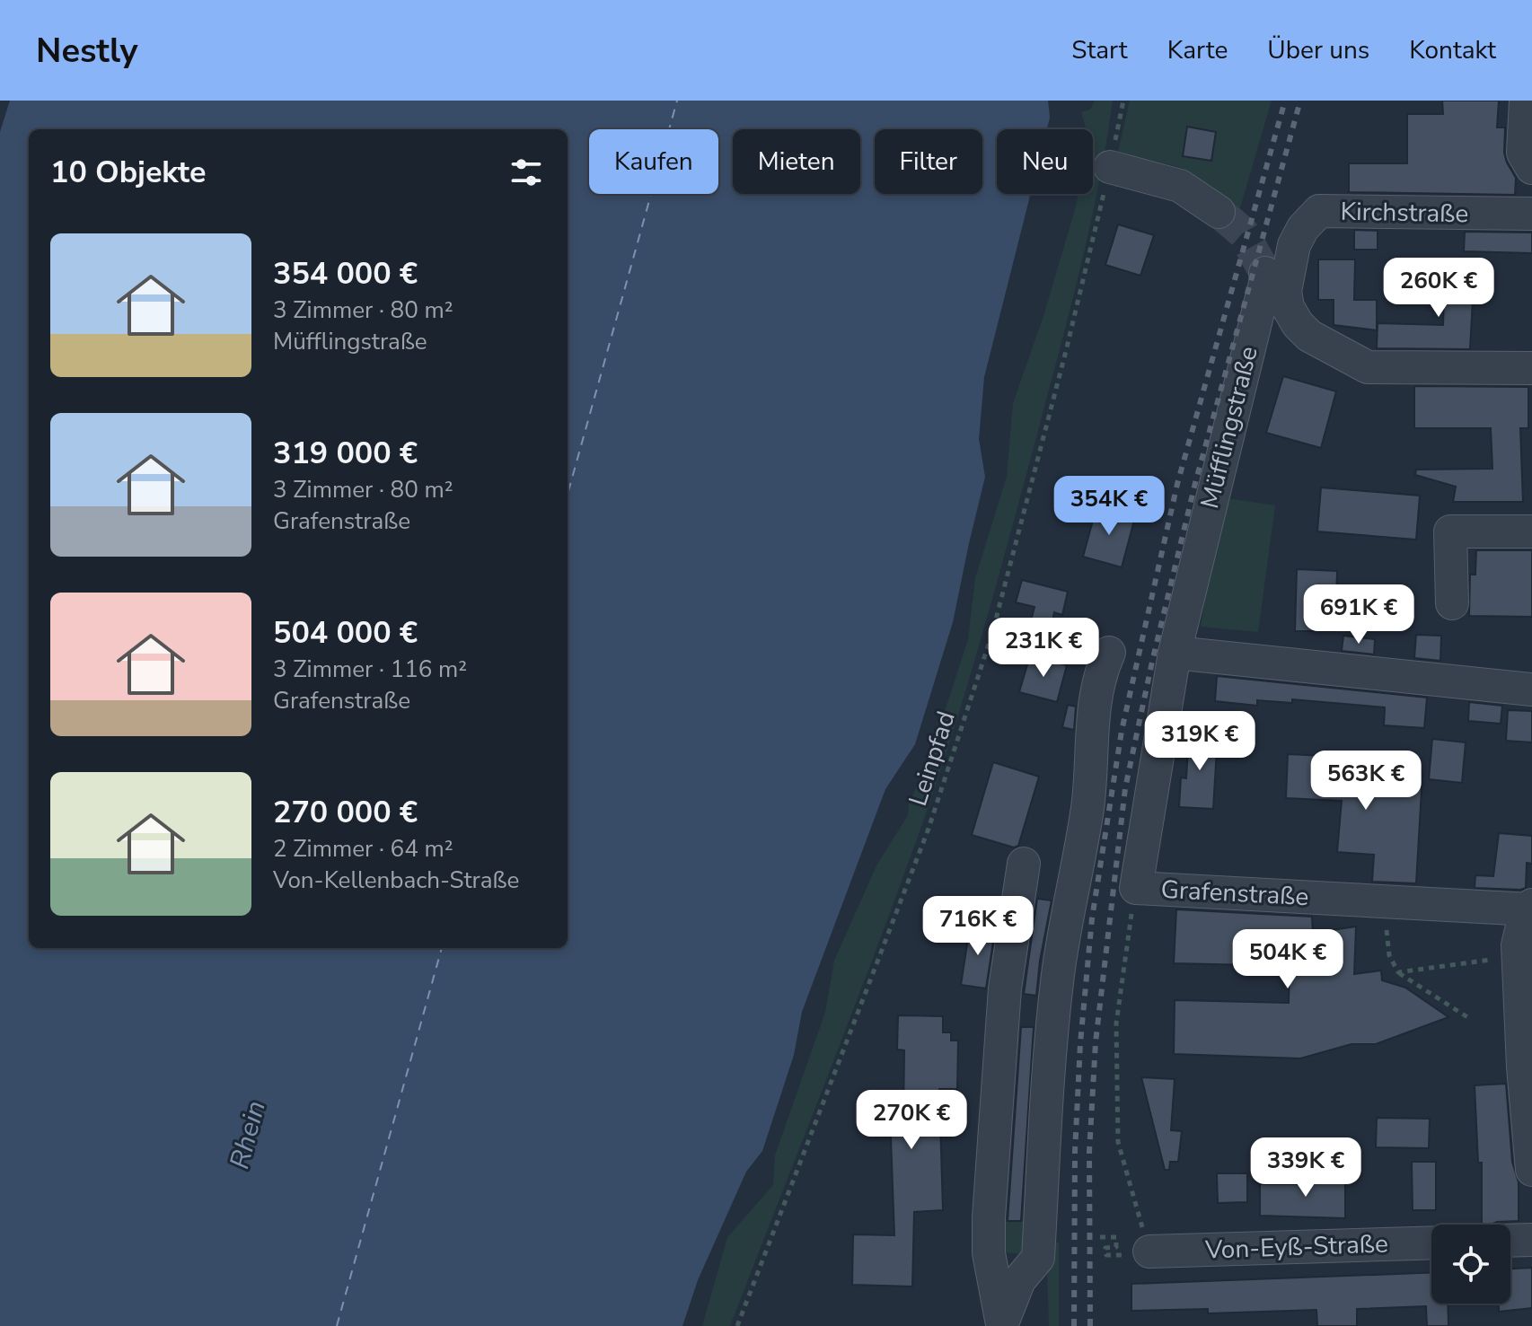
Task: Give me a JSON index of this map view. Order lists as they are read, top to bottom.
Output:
{
  "streets": {
    "street": [
      "Kirchstraße",
      "Müfflingstraße",
      "Grafenstraße",
      "Von-Eyß-Straße"
    ],
    "path": ["Leinpfad"]
  },
  "crossings": [
    ["Müfflingstraße", "Grafenstraße"]
  ],
  "water": ["Rhein"],
  "page": {
    "header": "Nestly",
    "nav": [
      "Start",
      "Karte",
      "Über uns",
      "Kontakt"
    ],
    "chip": [
      "Kaufen",
      "Mieten",
      "Filter",
      "Neu"
    ],
    "heading": "10 Objekte",
    "list": [
      {
        "name": "354 000 €",
        "note": "3 Zimmer · 80 m² · Müfflingstraße"
      },
      {
        "name": "319 000 €",
        "note": "3 Zimmer · 80 m² · Grafenstraße"
      },
      {
        "name": "504 000 €",
        "note": "3 Zimmer · 116 m² · Grafenstraße"
      },
      {
        "name": "270 000 €",
        "note": "2 Zimmer · 64 m² · Von-Kellenbach-Straße"
      }
    ],
    "price": [
      "260K €",
      "354K €",
      "691K €",
      "231K €",
      "319K €",
      "563K €",
      "716K €",
      "504K €",
      "270K €",
      "339K €"
    ]
  }
}
